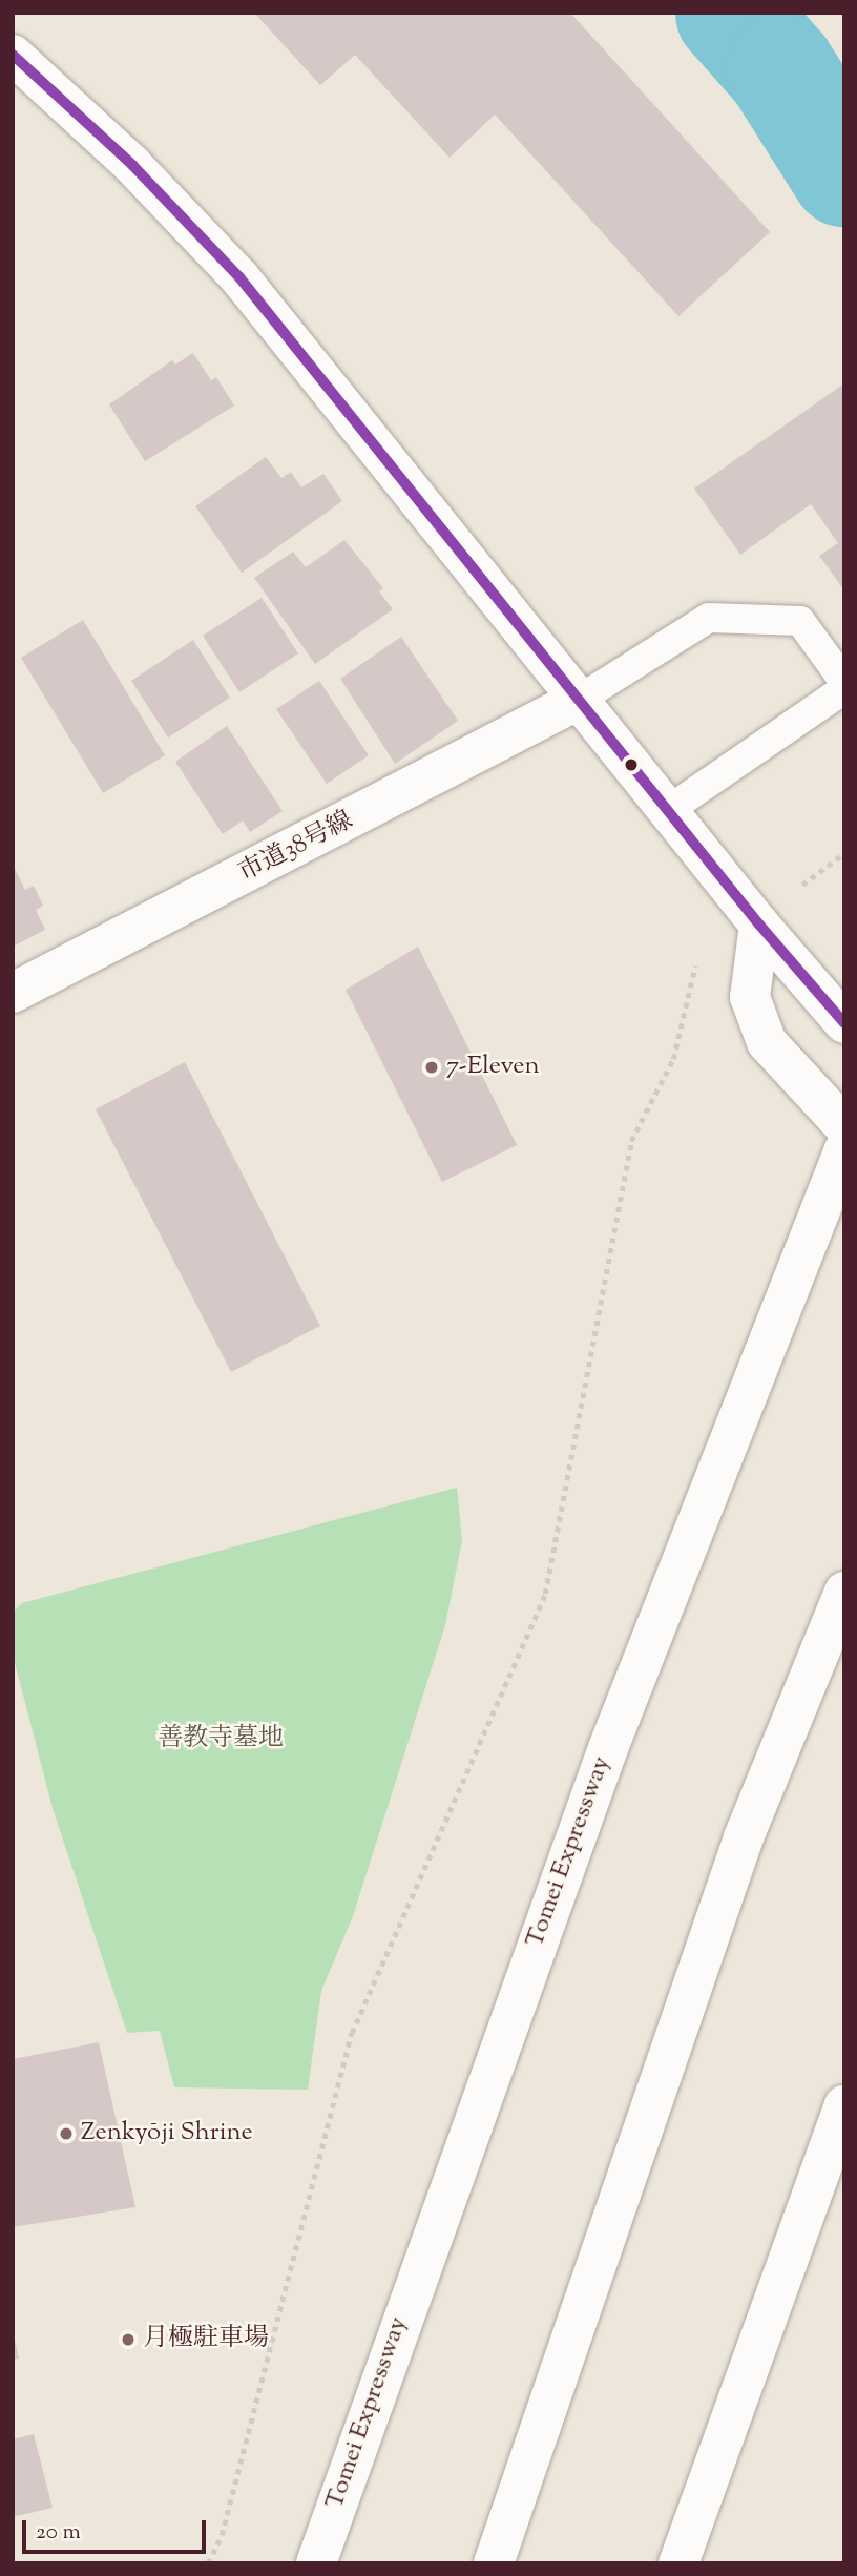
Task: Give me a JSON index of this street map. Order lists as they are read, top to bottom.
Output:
{
  "streets": {
    "main road": ["市道38号線", "Tomei Expressway"]
  },
  "parks": ["善教寺墓地"],
  "places": ["7-Eleven", "Zenkyōji Shrine", "月極駐車場"],
  "scale_bar": "20 m"
}
